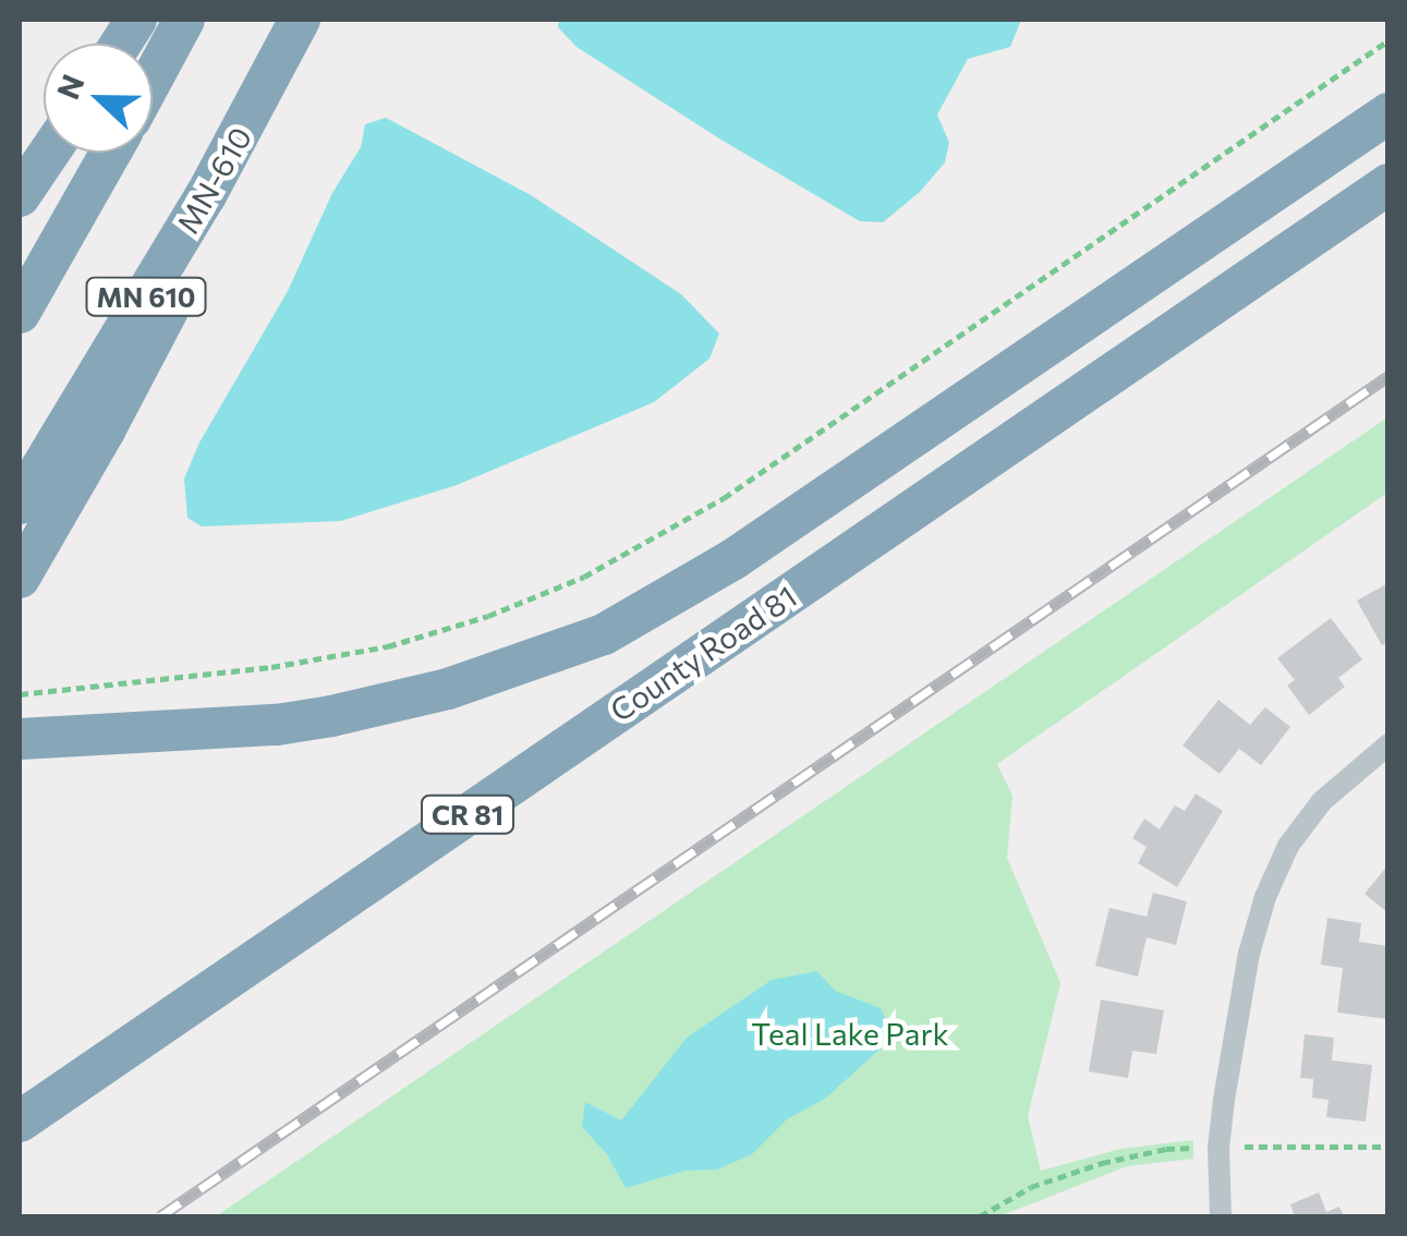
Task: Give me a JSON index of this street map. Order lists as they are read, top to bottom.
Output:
{
  "streets": {
    "highway": [
      "MN-610",
      "MN 610",
      "County Road 81",
      "CR 81"
    ]
  },
  "parks": ["Teal Lake Park"],
  "north": "left"
}
